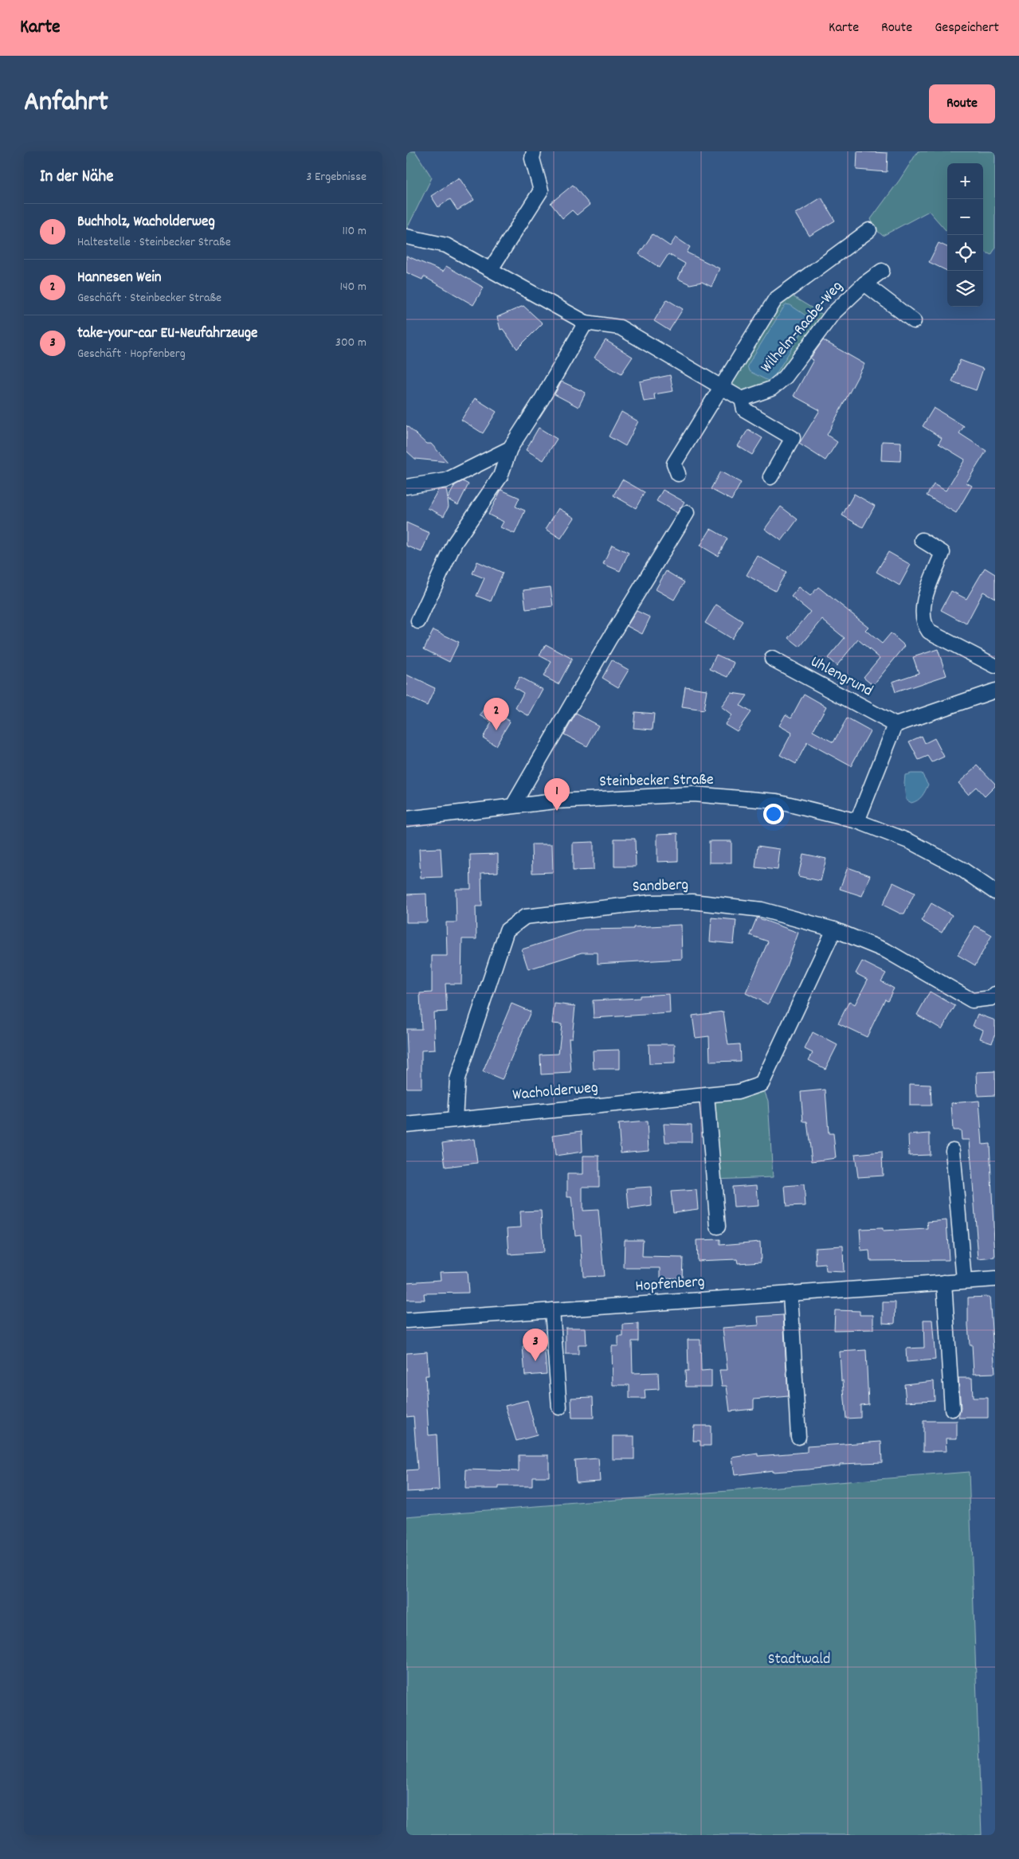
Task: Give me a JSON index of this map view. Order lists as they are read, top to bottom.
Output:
{
  "streets": {
    "street": [
      "Wilhelm-Raabe-Weg",
      "Uhlengrund",
      "Steinbecker Straße",
      "Sandberg",
      "Wacholderweg",
      "Hopfenberg"
    ]
  },
  "crossings": [
    ["Sandberg", "Wacholderweg"]
  ],
  "parks": ["Stadtwald"],
  "page": {
    "header": "Karte",
    "nav": ["Karte", "Route", "Gespeichert"],
    "title": "Anfahrt",
    "buttons": "Route",
    "heading": ["In der Nähe", "3 Ergebnisse"],
    "map_buttons": ["+", "−"],
    "list": [
      {
        "mark": "1",
        "name": "Buchholz, Wacholderweg",
        "note": "Haltestelle · Steinbecker Straße",
        "value": "110 m"
      },
      {
        "mark": "2",
        "name": "Hannesen Wein",
        "note": "Geschäft · Steinbecker Straße",
        "value": "140 m"
      },
      {
        "mark": "3",
        "name": "take-your-car EU-Neufahrzeuge",
        "note": "Geschäft · Hopfenberg",
        "value": "300 m"
      }
    ],
    "pins": ["2", "1", "3"]
  }
}
